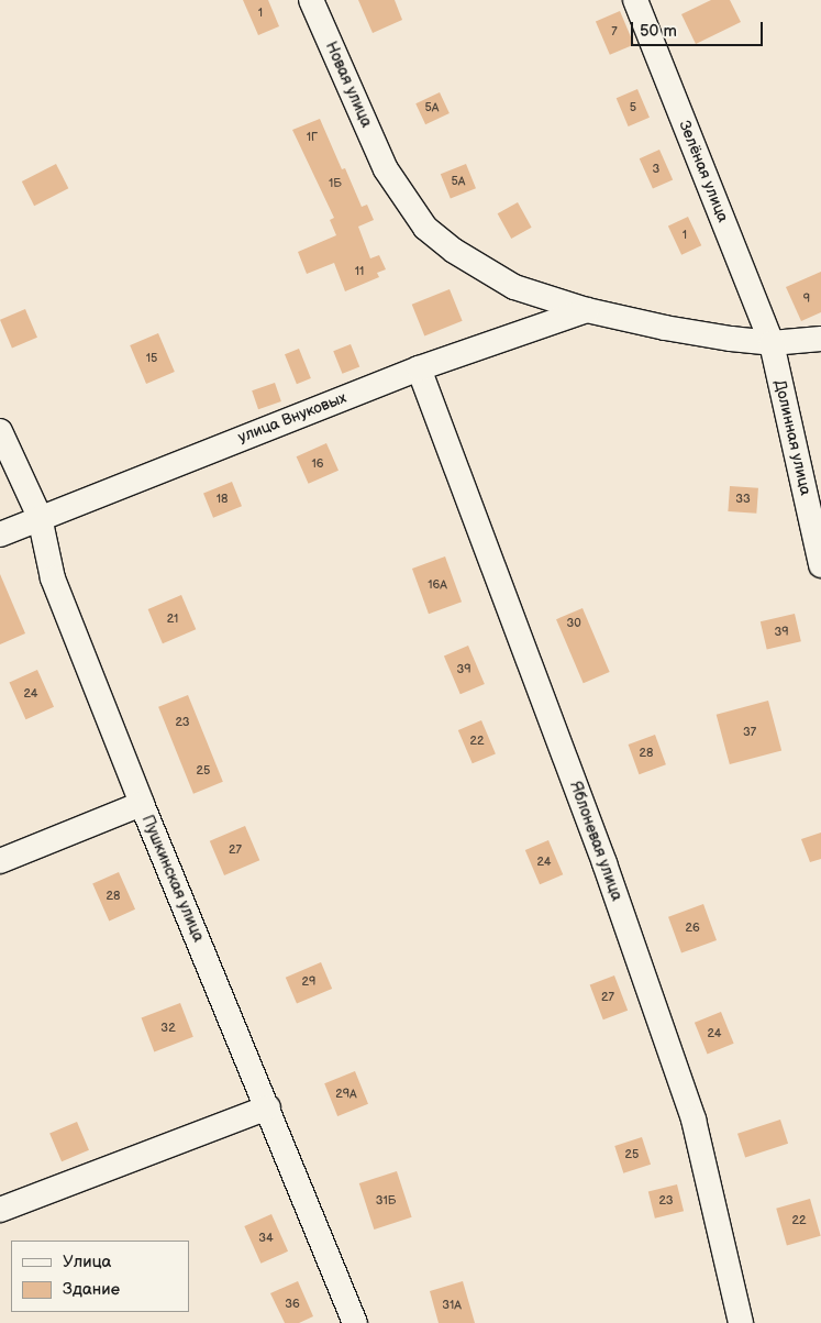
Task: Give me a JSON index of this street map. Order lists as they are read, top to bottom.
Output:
{
  "streets": {
    "street": [
      "Новая улица",
      "Зелёная улица",
      "улица Внуковых",
      "Долинная улица",
      "Яблоневая улица",
      "Пушкинская улица"
    ]
  },
  "crossings": [
    ["Новая улица", "Зелёная улица"],
    ["Новая улица", "улица Внуковых"],
    ["Новая улица", "Долинная улица"],
    ["Зелёная улица", "Долинная улица"],
    ["улица Внуковых", "Яблоневая улица"],
    ["улица Внуковых", "Пушкинская улица"]
  ],
  "house_numbers": [
    "1",
    "7",
    "5А",
    "5",
    "1Г",
    "3",
    "5А",
    "1Б",
    "1",
    "11",
    "9",
    "15",
    "16",
    "18",
    "33",
    "16А",
    "21",
    "30",
    "39",
    "39",
    "24",
    "23",
    "37",
    "22",
    "28",
    "25",
    "27",
    "24",
    "28",
    "26",
    "29",
    "27",
    "32",
    "24",
    "29А",
    "25",
    "31Б",
    "23",
    "22",
    "34",
    "36",
    "31А"
  ],
  "legend": ["Улица", "Здание"],
  "scale_bar": "50 m"
}
